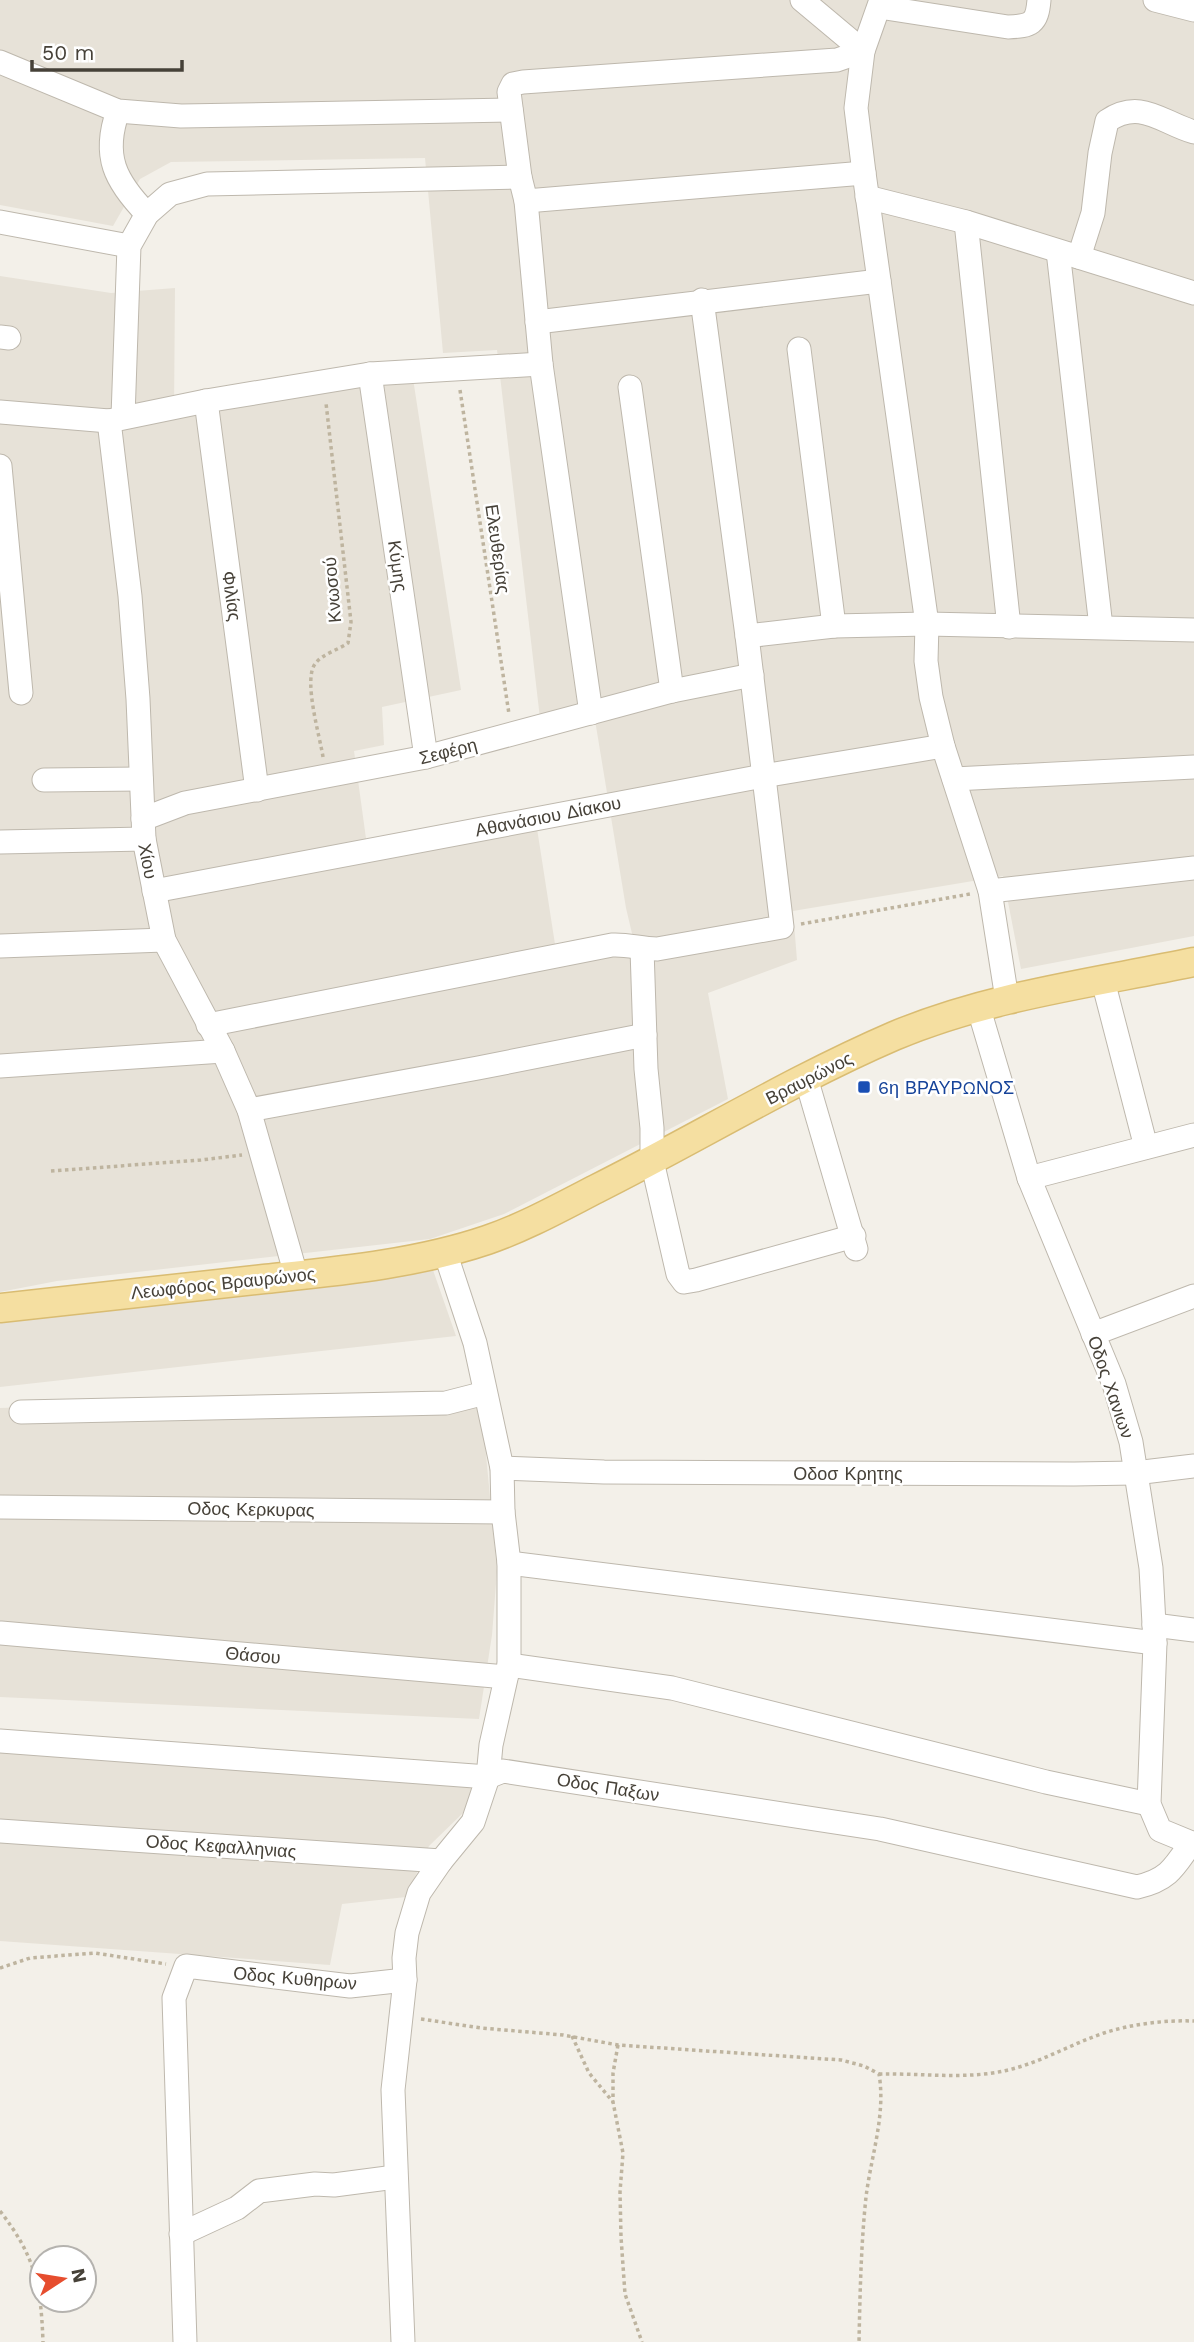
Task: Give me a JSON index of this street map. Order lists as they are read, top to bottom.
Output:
{
  "streets": {
    "main road": ["Βραυρώνος", "Λεωφόρος Βραυρώνος"],
    "street": [
      "Κύμης",
      "Φιλίας",
      "Σεφέρη",
      "Αθανάσιου Δίακου",
      "Χίου",
      "Οδος Χανιων",
      "Οδοσ Κρητης",
      "Οδος Κερκυρας",
      "Θάσου",
      "Οδος Παξων",
      "Οδος Κεφαλληνιας",
      "Οδος Κυθηρων"
    ],
    "path": ["Ελευθερίας", "Κνωσού"]
  },
  "crossings": [
    ["Ελευθερίας", "Σεφέρη"],
    ["Κύμης", "Σεφέρη"],
    ["Κνωσού", "Σεφέρη"],
    ["Φιλίας", "Σεφέρη"],
    ["Σεφέρη", "Χίου"],
    ["Αθανάσιου Δίακου", "Χίου"],
    ["Χίου", "Λεωφόρος Βραυρώνος"],
    ["Βραυρώνος", "Λεωφόρος Βραυρώνος"],
    ["Βραυρώνος", "Οδος Χανιων"],
    ["Οδος Χανιων", "Οδοσ Κρητης"],
    ["Οδος Χανιων", "Θάσου"]
  ],
  "places": {
    "transit": ["6η ΒΡΑΥΡΩΝΟΣ"]
  },
  "scale_bar": "50 m",
  "north": "right"
}
